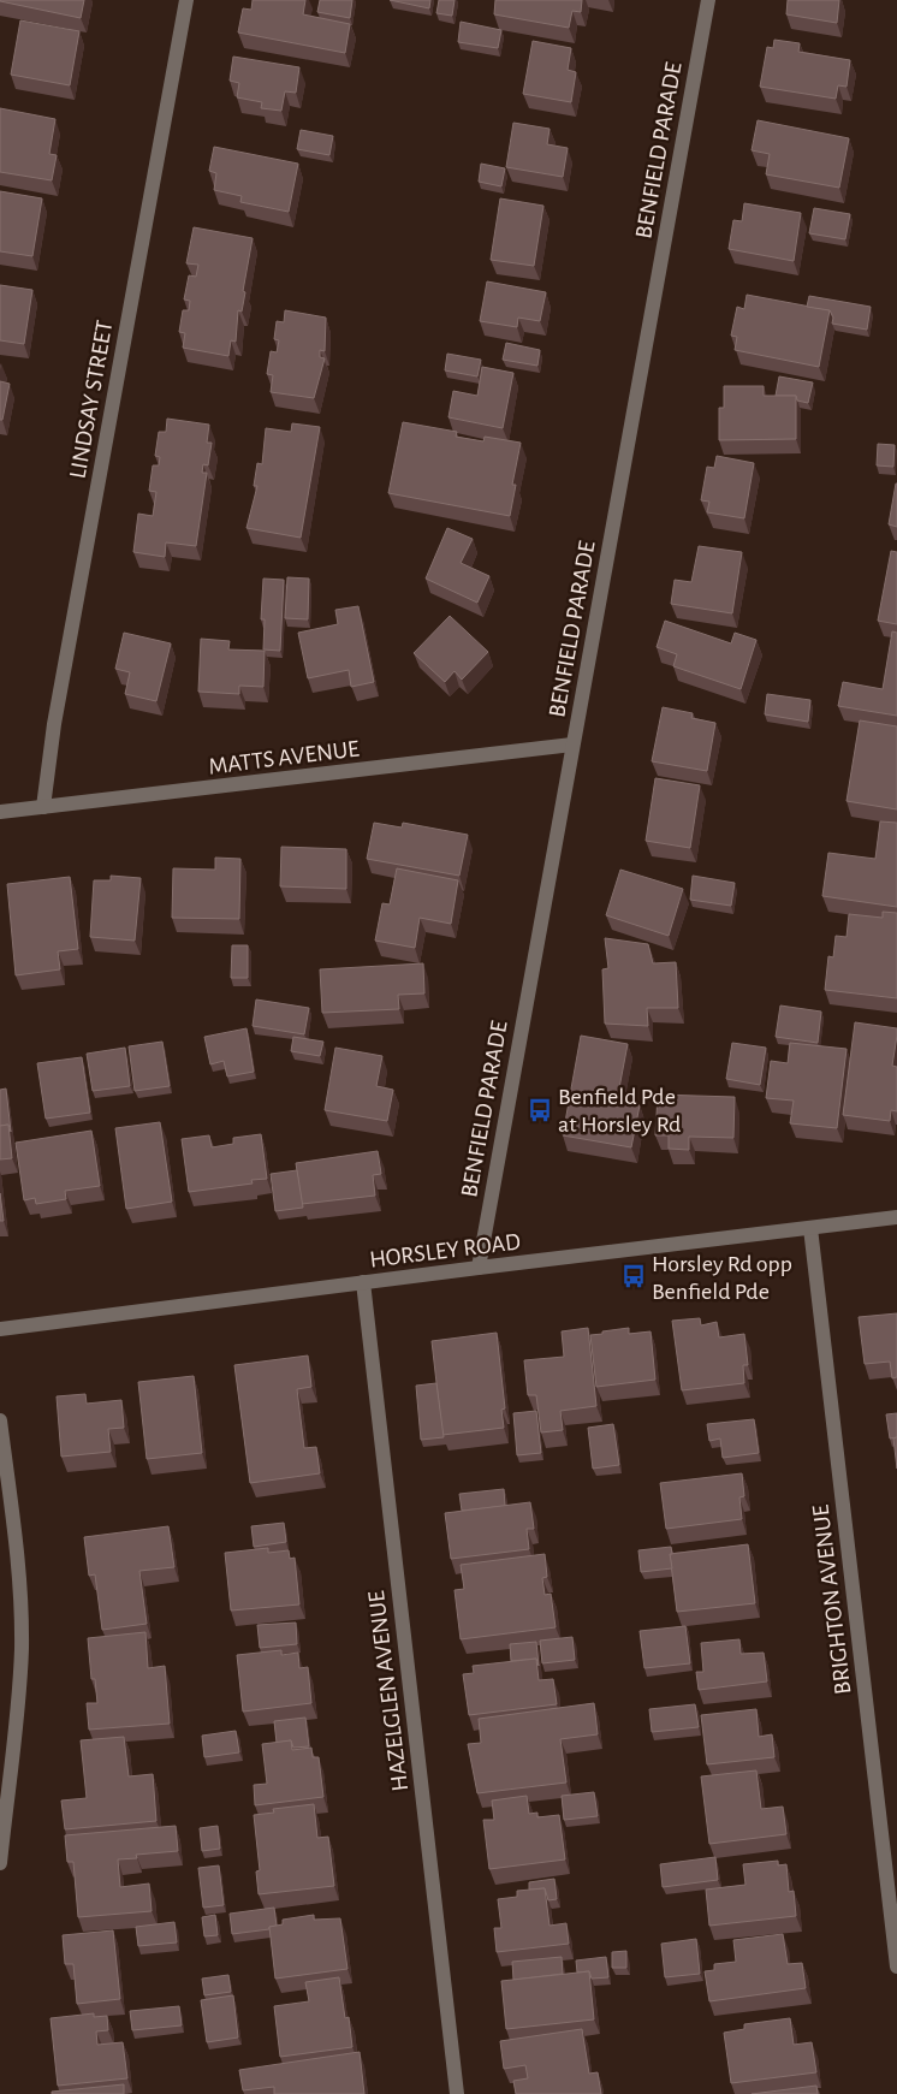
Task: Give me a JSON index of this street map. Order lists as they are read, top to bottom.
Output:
{
  "streets": {
    "street": [
      "BENFIELD PARADE",
      "LINDSAY STREET",
      "MATTS AVENUE",
      "HORSLEY ROAD",
      "BRIGHTON AVENUE",
      "HAZELGLEN AVENUE"
    ]
  },
  "crossings": [
    ["BENFIELD PARADE", "MATTS AVENUE"],
    ["BENFIELD PARADE", "HORSLEY ROAD"],
    ["LINDSAY STREET", "MATTS AVENUE"],
    ["HORSLEY ROAD", "BRIGHTON AVENUE"],
    ["HORSLEY ROAD", "HAZELGLEN AVENUE"]
  ],
  "places": {
    "bus stop": ["Benfield Pde at Horsley Rd", "Horsley Rd opp Benfield Pde"]
  }
}
